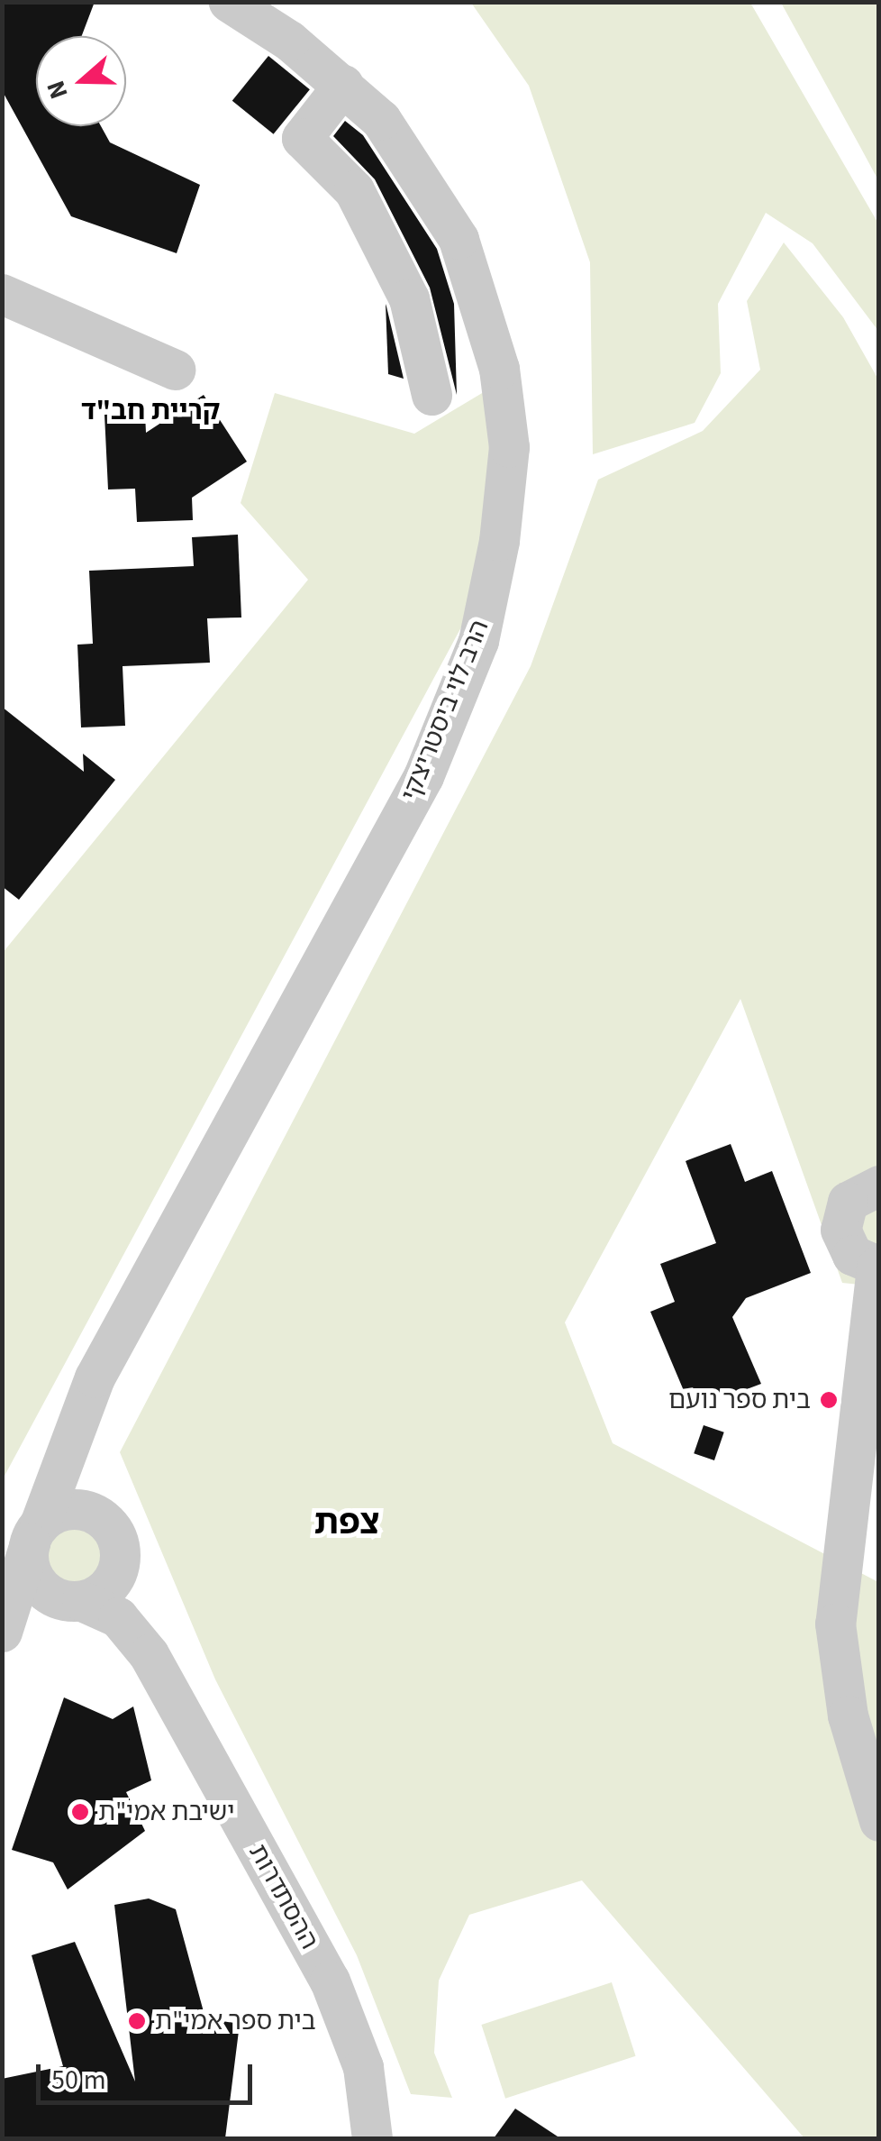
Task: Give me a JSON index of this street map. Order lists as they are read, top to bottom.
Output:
{
  "streets": {
    "street": ["הרב לוי ביסטריצקי", "ההסתדרות"]
  },
  "crossings": [
    ["הרב לוי ביסטריצקי", "ההסתדרות"]
  ],
  "districts": ["קריית חב\"ד", "צפת"],
  "places": ["בית ספר נועם", "ישיבת אמי\"ת", "בית ספר אמי\"ת"],
  "scale_bar": "50 m",
  "north": "left"
}
